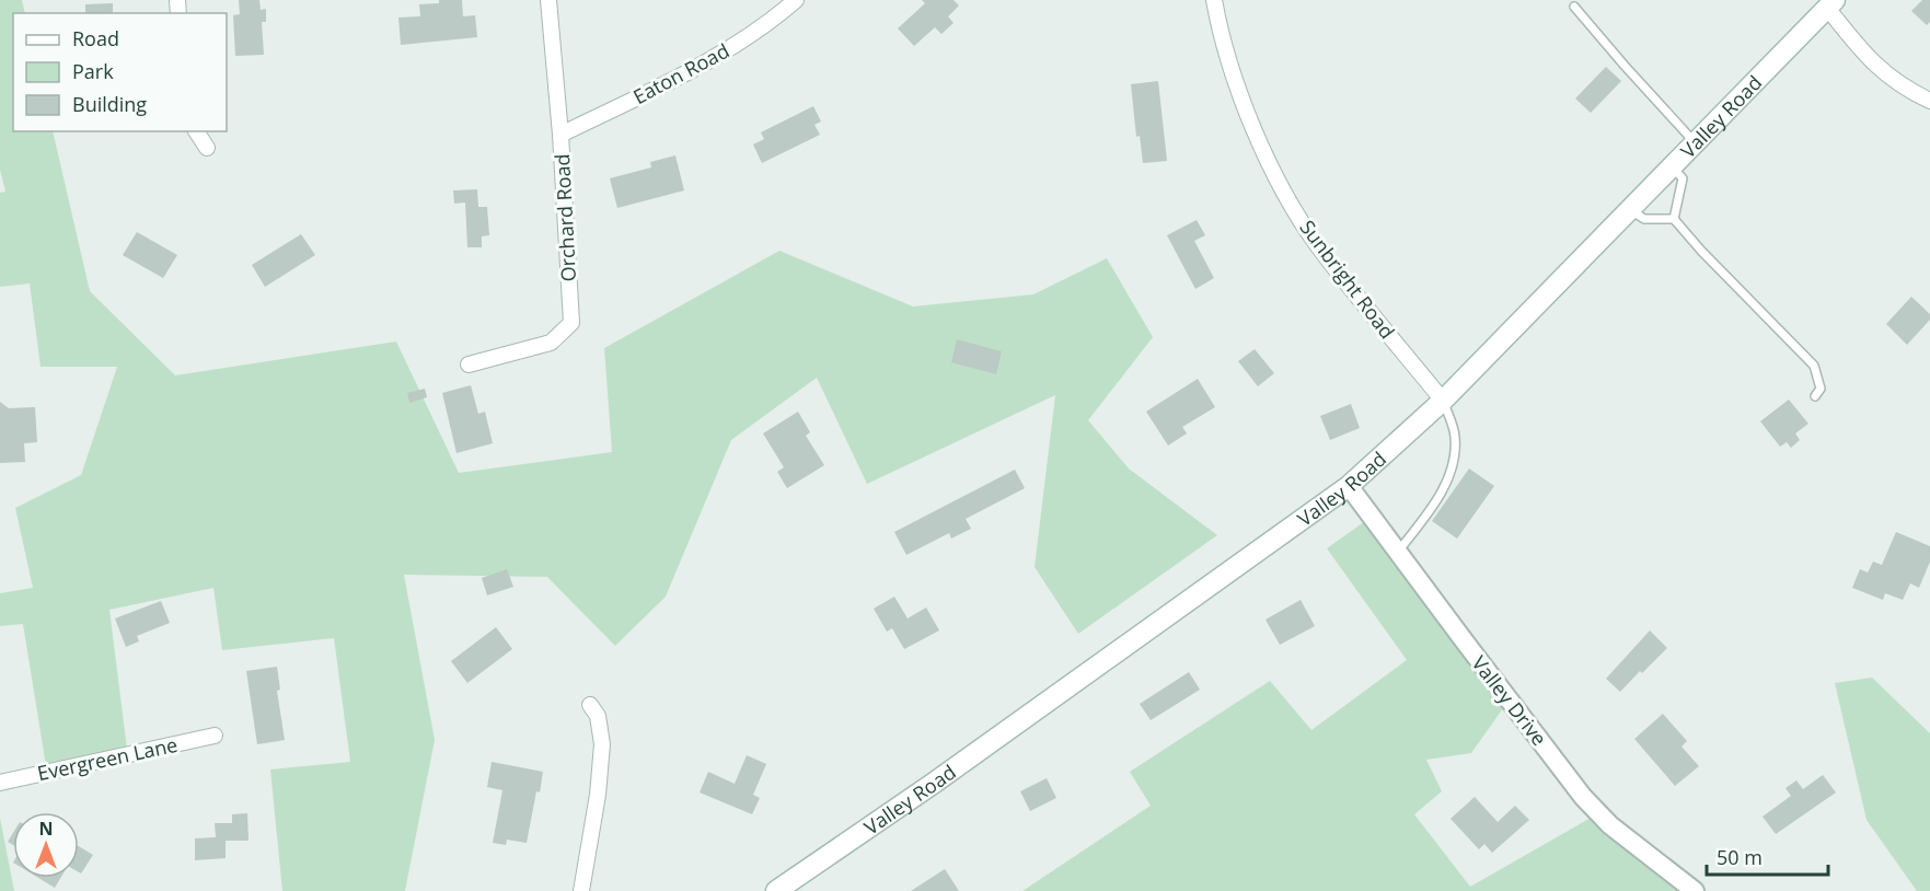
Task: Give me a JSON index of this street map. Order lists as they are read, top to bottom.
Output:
{
  "streets": {
    "main road": ["Valley Road"],
    "street": [
      "Eaton Road",
      "Orchard Road",
      "Sunbright Road",
      "Valley Drive",
      "Evergreen Lane"
    ]
  },
  "crossings": [
    ["Eaton Road", "Orchard Road"],
    ["Valley Road", "Sunbright Road"],
    ["Valley Road", "Valley Drive"]
  ],
  "legend": ["Road", "Park", "Building"],
  "scale_bar": "50 m",
  "north": "top"
}
